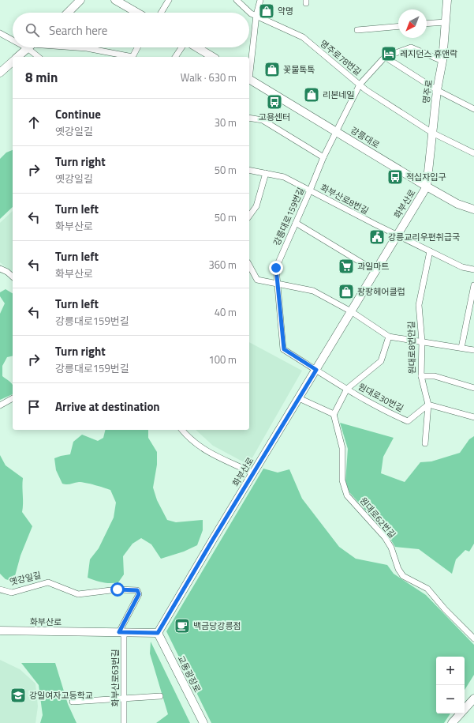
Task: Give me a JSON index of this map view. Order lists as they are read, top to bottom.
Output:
{
  "streets": {
    "street": [
      "명주로78번길",
      "명주로",
      "강릉대로",
      "화부산로8번길",
      "화부산로",
      "강릉대로159번길",
      "원대로8번안길",
      "원대로30번길",
      "원대로62번길",
      "옛강일길",
      "교동광장로",
      "화부산로63번길"
    ]
  },
  "crossings": [
    ["명주로78번길", "명주로"],
    ["명주로78번길", "강릉대로159번길"],
    ["명주로", "강릉대로"],
    ["명주로", "화부산로"],
    ["강릉대로", "화부산로"],
    ["강릉대로", "강릉대로159번길"],
    ["화부산로8번길", "화부산로"],
    ["화부산로8번길", "강릉대로159번길"],
    ["화부산로8번길", "원대로8번안길"],
    ["화부산로", "강릉대로159번길"],
    ["화부산로", "원대로30번길"],
    ["화부산로", "옛강일길"],
    ["화부산로", "교동광장로"],
    ["화부산로", "화부산로63번길"],
    ["강릉대로159번길", "원대로30번길"],
    ["원대로8번안길", "원대로30번길"],
    ["옛강일길", "화부산로63번길"]
  ],
  "places": {
    "shop": [
      "약명",
      "꽃물톡톡",
      "리본네일",
      "팡팡헤어클럽"
    ],
    "hotel": ["레지던스 휴앤락"],
    "bus stop": ["고용센터", "적십자입구"],
    "public building": ["강릉교리우편취급국"],
    "supermarket": ["과일마트"],
    "cafe": ["백금당강릉점"],
    "school or university": ["강일여자고등학교"]
  },
  "north": "bottom left",
  "page": {
    "search": "Search here",
    "heading": ["8 min", "Walk · 630 m"],
    "list": [
      ["Continue", "옛강일길", "30 m"],
      ["Turn right", "옛강일길", "50 m"],
      ["Turn left", "화부산로", "50 m"],
      ["Turn left", "화부산로", "360 m"],
      ["Turn left", "강릉대로159번길", "40 m"],
      ["Turn right", "강릉대로159번길", "100 m"],
      "Arrive at destination"
    ],
    "map_buttons": ["+", "−"]
  }
}
